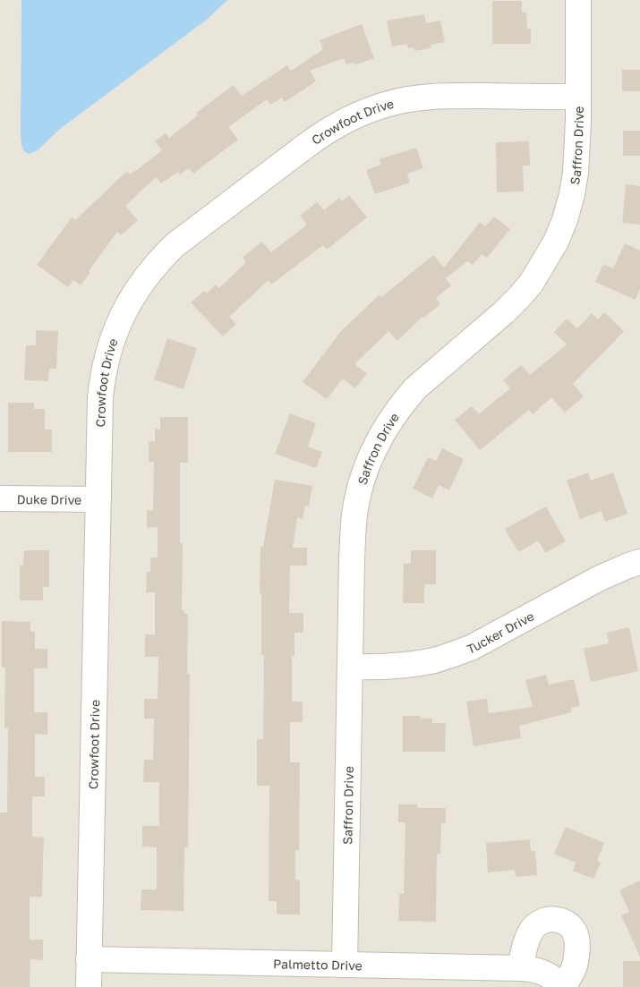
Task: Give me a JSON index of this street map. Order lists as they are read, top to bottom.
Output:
{
  "streets": {
    "street": [
      "Crowfoot Drive",
      "Saffron Drive",
      "Duke Drive",
      "Tucker Drive",
      "Palmetto Drive"
    ]
  },
  "crossings": [
    ["Crowfoot Drive", "Saffron Drive"],
    ["Crowfoot Drive", "Duke Drive"],
    ["Crowfoot Drive", "Palmetto Drive"],
    ["Saffron Drive", "Tucker Drive"],
    ["Saffron Drive", "Palmetto Drive"]
  ]
}
